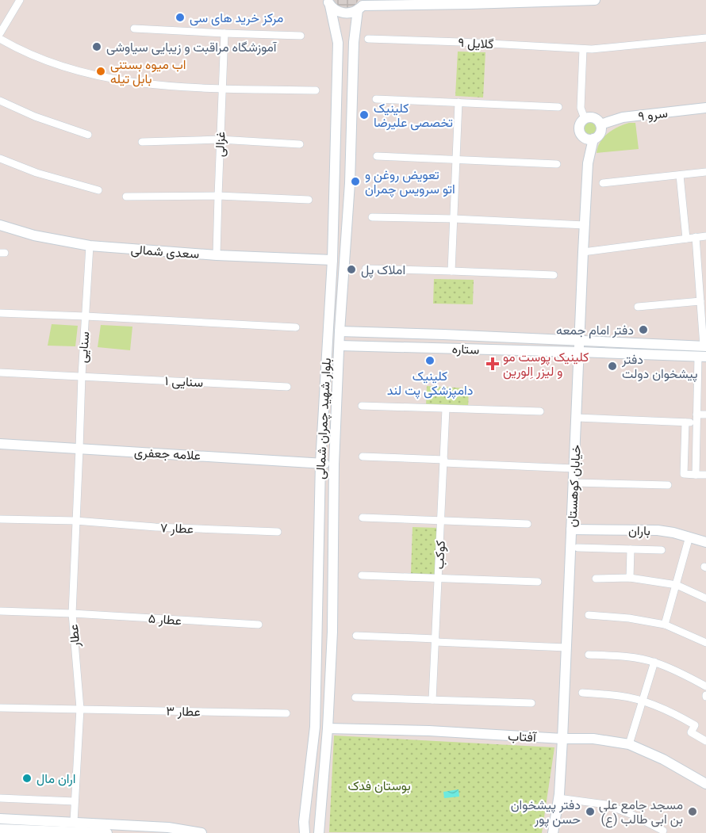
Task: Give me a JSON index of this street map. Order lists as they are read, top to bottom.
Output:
{
  "streets": {
    "street": [
      "گلایل ۹",
      "سرو ۹",
      "غزالی",
      "سعدی شمالی",
      "سنایی",
      "ستاره",
      "سنایی ۱",
      "بلوار شهید چمران شمالی",
      "علامه جعفری",
      "خیابان کوهستان",
      "عطار ۷",
      "باران",
      "کوکب",
      "عطار ۵",
      "عطار",
      "عطار ۳",
      "آفتاب"
    ]
  },
  "crossings": [
    ["سرو ۹", "خیابان کوهستان"],
    ["غزالی", "سعدی شمالی"],
    ["سعدی شمالی", "سنایی"],
    ["سعدی شمالی", "بلوار شهید چمران شمالی"],
    ["سنایی", "سنایی ۱"],
    ["سنایی", "علامه جعفری"],
    ["سنایی", "عطار"],
    ["ستاره", "بلوار شهید چمران شمالی"],
    ["ستاره", "خیابان کوهستان"],
    ["بلوار شهید چمران شمالی", "علامه جعفری"],
    ["بلوار شهید چمران شمالی", "آفتاب"],
    ["علامه جعفری", "عطار"],
    ["خیابان کوهستان", "باران"],
    ["خیابان کوهستان", "آفتاب"],
    ["عطار ۷", "عطار"],
    ["عطار ۵", "عطار"],
    ["عطار", "عطار ۳"]
  ],
  "parks": ["بوستان فدک"],
  "places": {
    "other": [
      "مرکز خرید های سی",
      "آموزشگاه مراقبت و زیبایی سیاوشی",
      "اب میوه بستنی بابل تیله",
      "کلینیک تخصصی علیرضا",
      "تعویض روغن و اتو سرویس چمران",
      "املاک پل",
      "دفتر امام جمعه",
      "کلینیک دامپزشکی پت لند",
      "دفتر پیشخوان دولت",
      "اران مال",
      "دفتر پیشخوان حسن پور",
      "مسجد جامع علی بن ابی طالب (ع)"
    ],
    "health": ["کلینیک پوست مو و لیزر اِلورین"]
  }
}
